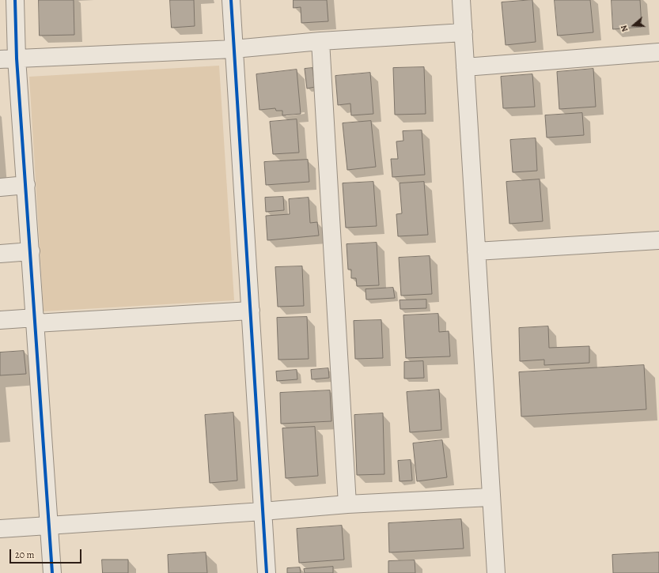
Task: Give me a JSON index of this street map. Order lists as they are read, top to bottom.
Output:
{
  "scale_bar": "20 m",
  "north": "left"
}
